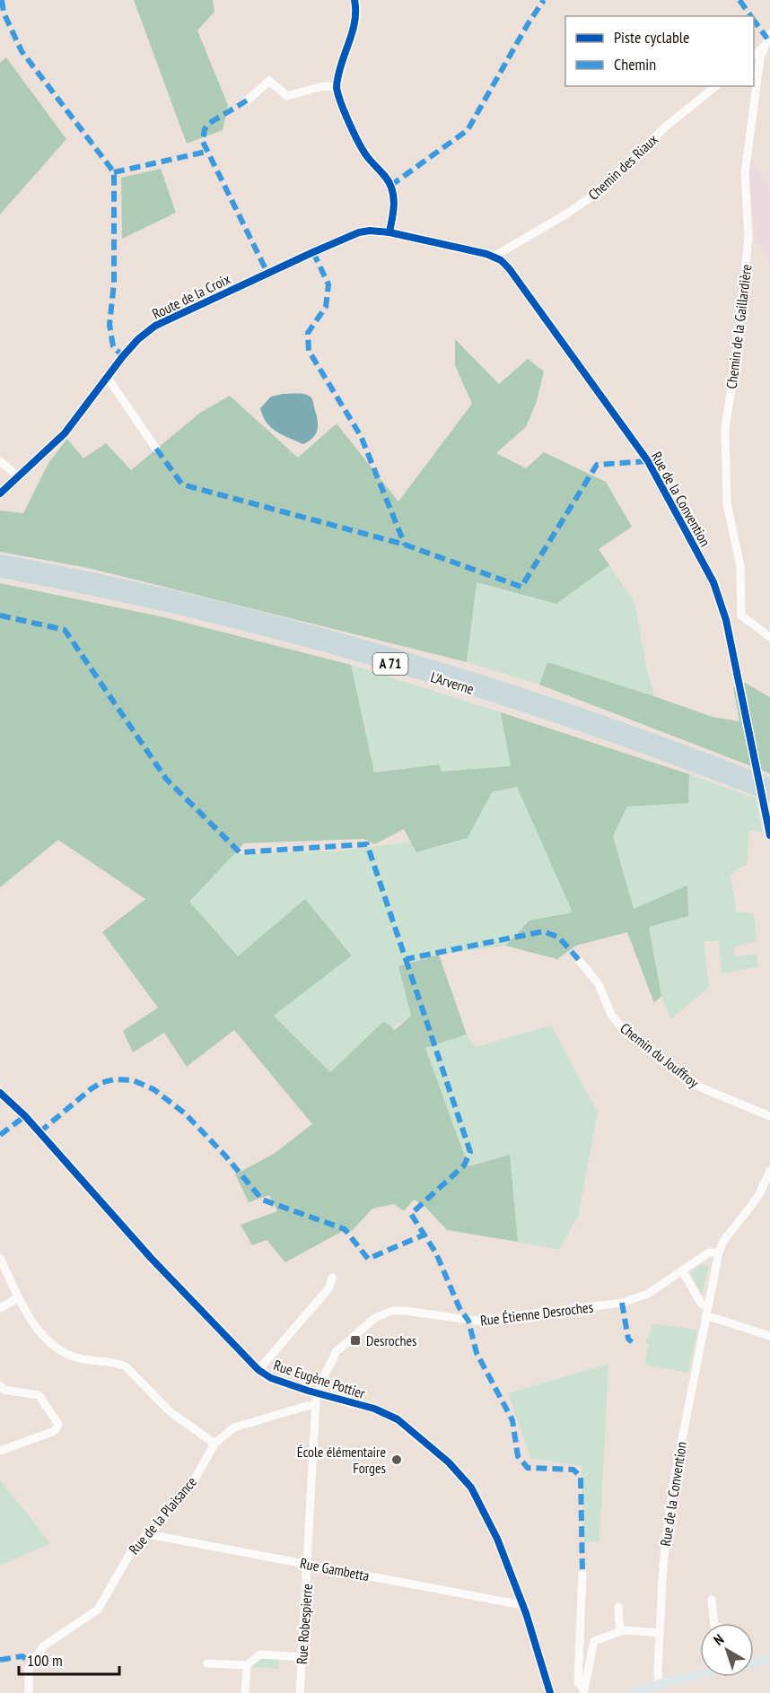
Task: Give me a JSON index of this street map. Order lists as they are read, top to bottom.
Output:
{
  "streets": {
    "highway": ["A 71", "L'Arverne"],
    "street": [
      "Chemin des Riaux",
      "Route de la Croix",
      "Chemin de la Gaillardière",
      "Rue de la Convention",
      "Chemin du Jouffroy",
      "Rue Étienne Desroches",
      "Rue Eugène Pottier",
      "Rue de la Plaisance",
      "Rue Gambetta",
      "Rue Robespierre"
    ]
  },
  "crossings": [
    ["Chemin des Riaux", "Rue de la Convention"],
    ["Route de la Croix", "Rue de la Convention"],
    ["Rue de la Convention", "Rue Étienne Desroches"],
    ["Rue Étienne Desroches", "Rue Eugène Pottier"],
    ["Rue Étienne Desroches", "Rue Robespierre"],
    ["Rue Eugène Pottier", "Rue Gambetta"],
    ["Rue Eugène Pottier", "Rue Robespierre"],
    ["Rue de la Plaisance", "Rue Gambetta"],
    ["Rue de la Plaisance", "Rue Robespierre"],
    ["Rue Gambetta", "Rue Robespierre"]
  ],
  "places": {
    "transit": ["Desroches"],
    "other": ["École élémentaire Forges"]
  },
  "legend": ["Piste cyclable", "Chemin"],
  "scale_bar": "100 m",
  "north": "top left"
}
